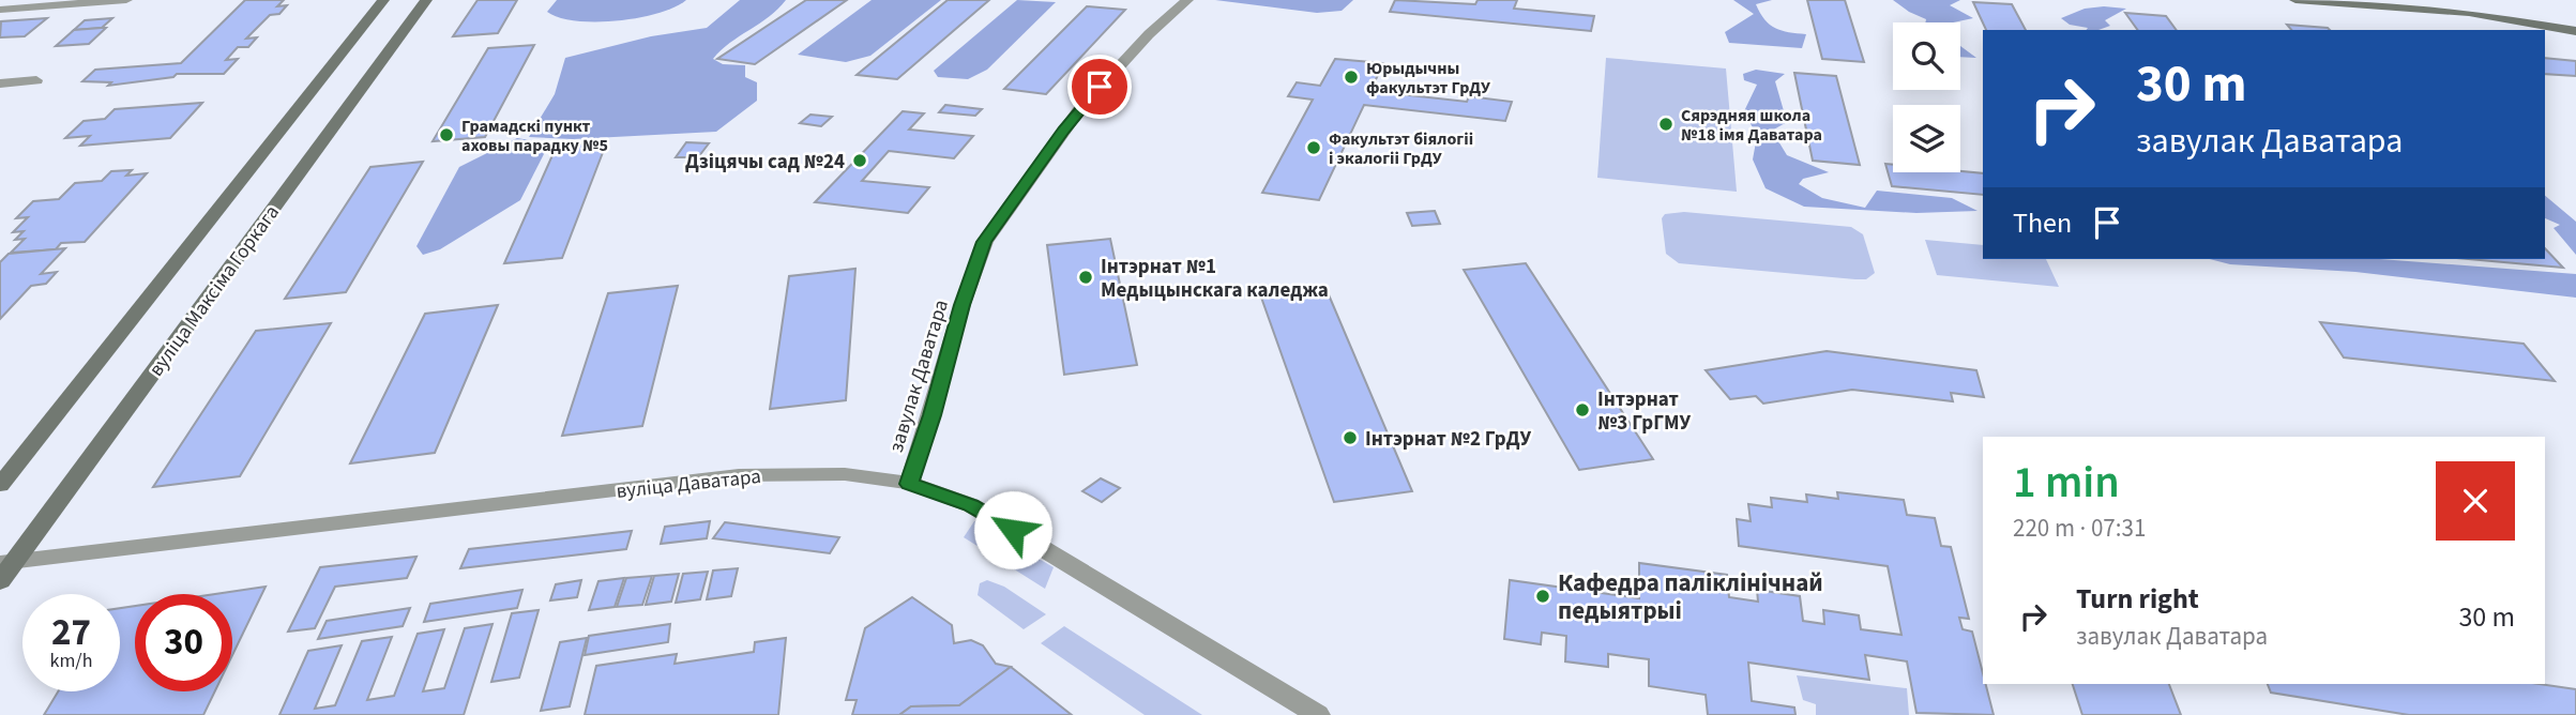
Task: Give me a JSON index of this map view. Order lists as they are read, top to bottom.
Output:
{
  "streets": {
    "main road": ["вуліца Максіма Горкага"],
    "street": ["завулак Даватара", "вуліца Даватара"]
  },
  "crossings": [
    ["вуліца Максіма Горкага", "вуліца Даватара"],
    ["завулак Даватара", "вуліца Даватара"]
  ],
  "places": [
    "Юрыдычны факультэт ГрДУ",
    "Сярэдняя школа №18 імя Даватара",
    "Грамадскі пункт аховы парадку №5",
    "Факультэт біялогіі і экалогіі ГрДУ",
    "Дзіцячы сад №24",
    "Інтэрнат №1 Медыцынскага каледжа",
    "Інтэрнат №3 ГрГМУ",
    "Інтэрнат №2 ГрДУ",
    "Кафедра паліклінічнай педыятрыі"
  ],
  "page": {
    "turn": ["30 m", "завулак Даватара"],
    "then": "Then",
    "heading": ["1 min", "220 m · 07:31"],
    "list": [
      {
        "name": "Turn right",
        "note": "завулак Даватара",
        "value": "30 m"
      }
    ],
    "speed": "27 km/h",
    "limit": "30"
  }
}
